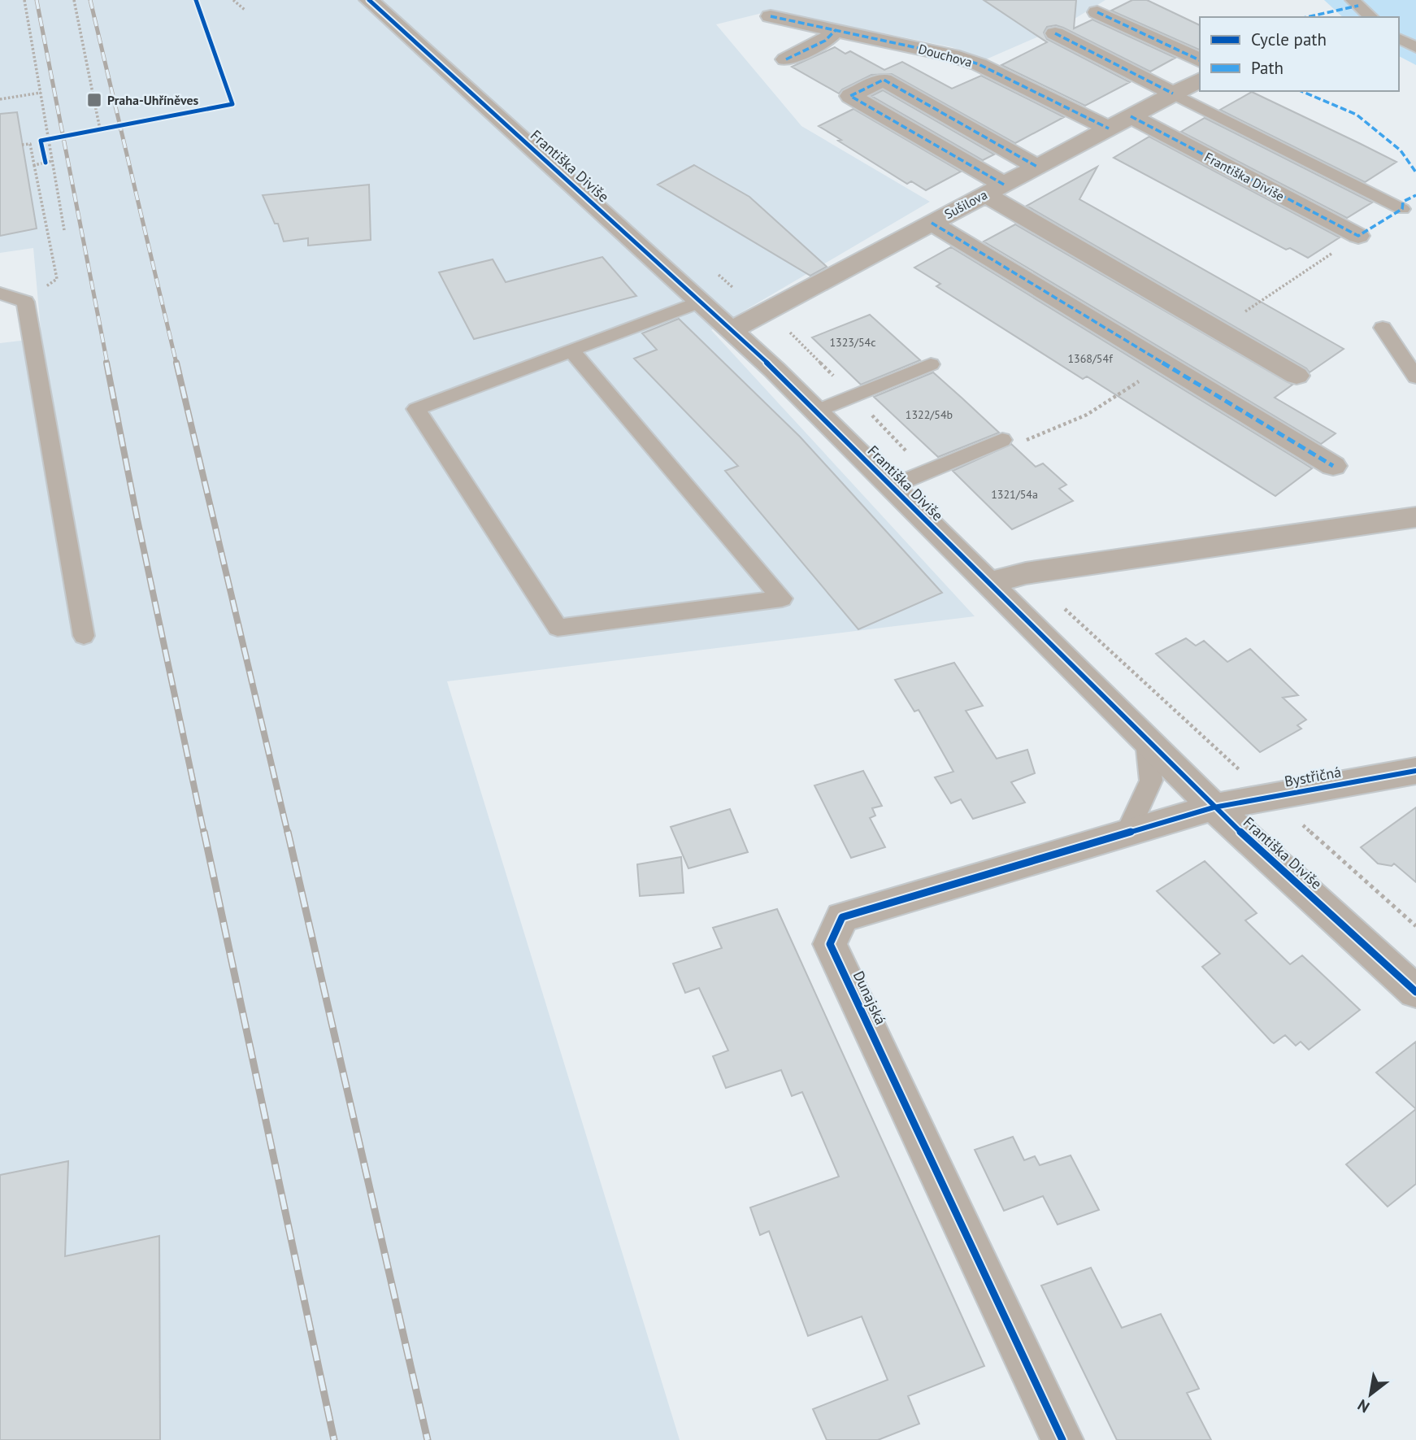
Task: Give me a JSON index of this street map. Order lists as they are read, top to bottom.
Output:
{
  "streets": {
    "street": [
      "Douchova",
      "Františka Diviše",
      "Sušilova",
      "Bystřičná",
      "Dunajská"
    ]
  },
  "crossings": [
    ["Douchova", "Sušilova"],
    ["Františka Diviše", "Sušilova"],
    ["Františka Diviše", "Bystřičná"],
    ["Františka Diviše", "Dunajská"],
    ["Bystřičná", "Dunajská"]
  ],
  "places": {
    "transit": ["Praha-Uhříněves"]
  },
  "house_numbers": [
    "1323/54c",
    "1368/54f",
    "1322/54b",
    "1321/54a"
  ],
  "legend": ["Cycle path", "Path"],
  "north": "bottom left"
}
